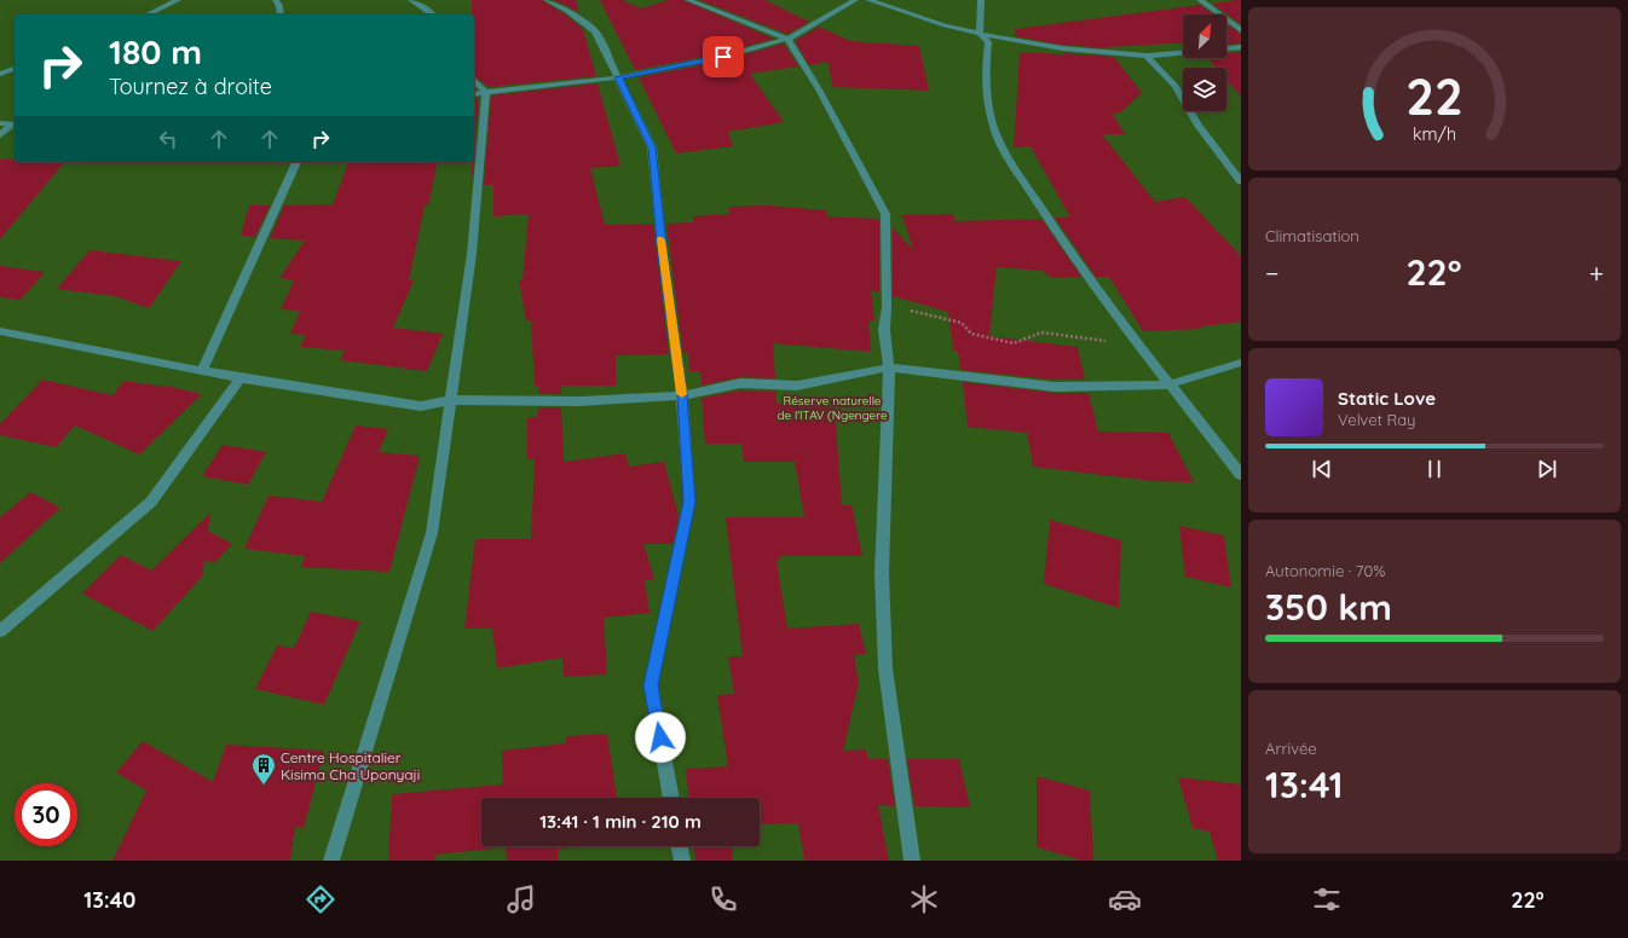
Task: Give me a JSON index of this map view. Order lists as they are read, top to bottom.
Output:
{
  "parks": ["Réserve naturelle de l'ITAV (Ngengere"],
  "places": {
    "building": ["Centre Hospitalier Kisima Cha Uponyaji"]
  },
  "north": "top right",
  "page": {
    "turn": ["180 m", "Tournez à droite"],
    "tile": [
      "Climatisation",
      ["Autonomie · 70%", "350 km"],
      ["Arrivée", "13:41"]
    ],
    "heat": ["−", "22°", "+"],
    "song": ["Static Love", "Velvet Ray"],
    "limit": "30",
    "trip": "13:41 · 1 min · 210 m",
    "tabs": ["13:40", "22°"],
    "gauge": ["22", "km/h"]
  }
}
